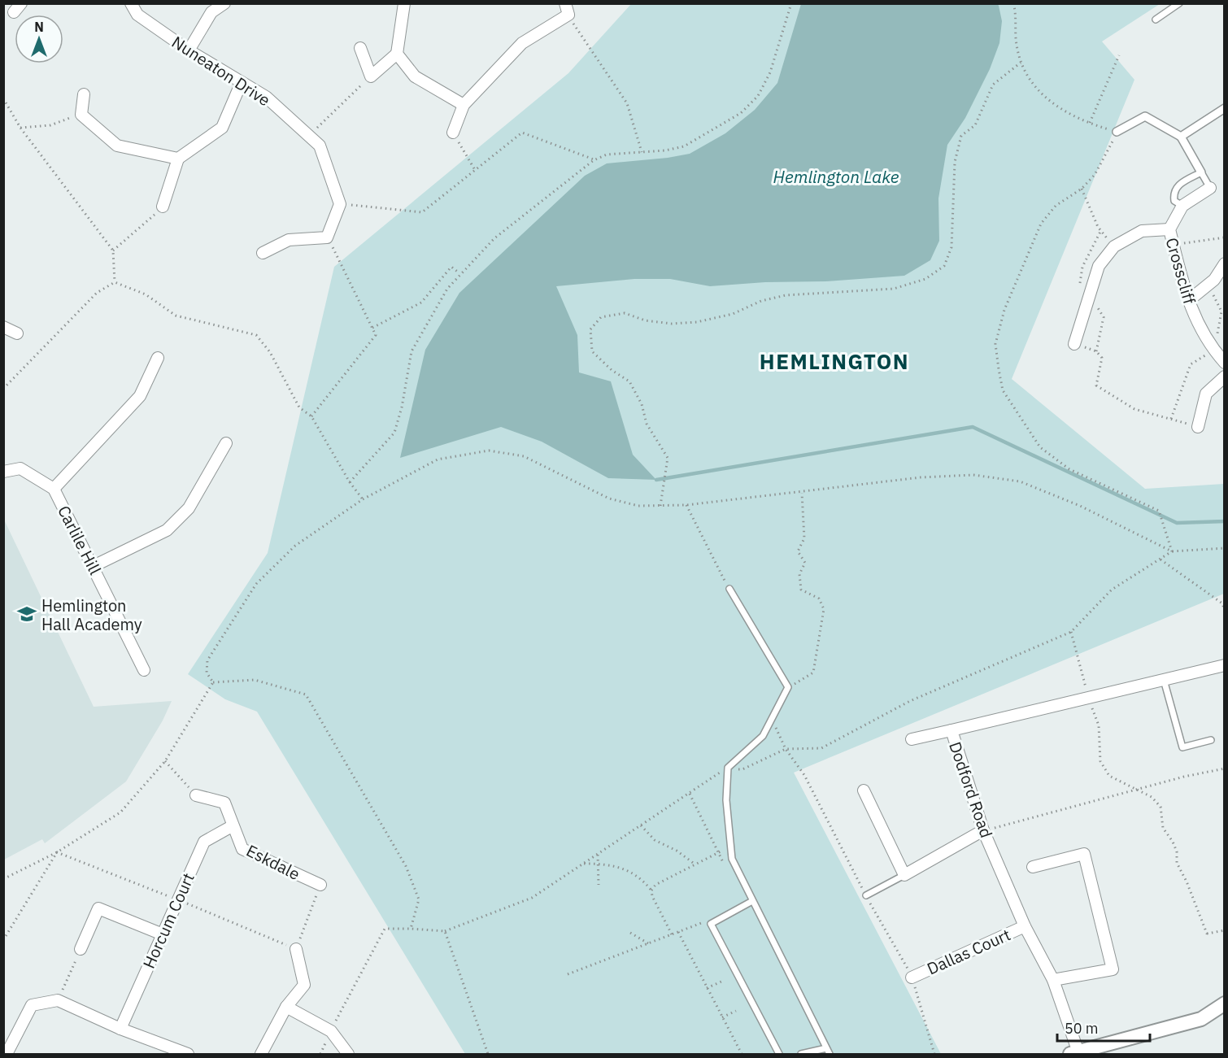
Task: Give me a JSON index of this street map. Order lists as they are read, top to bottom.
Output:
{
  "streets": {
    "street": [
      "Nuneaton Drive",
      "Crosscliff",
      "Carlile Hill",
      "Dodford Road",
      "Eskdale",
      "Horcum Court",
      "Dallas Court"
    ]
  },
  "crossings": [
    ["Dodford Road", "Dallas Court"],
    ["Eskdale", "Horcum Court"]
  ],
  "districts": ["HEMLINGTON"],
  "water": ["Hemlington Lake"],
  "places": {
    "school or university": ["Hemlington Hall Academy"]
  },
  "scale_bar": "50 m",
  "north": "top"
}
